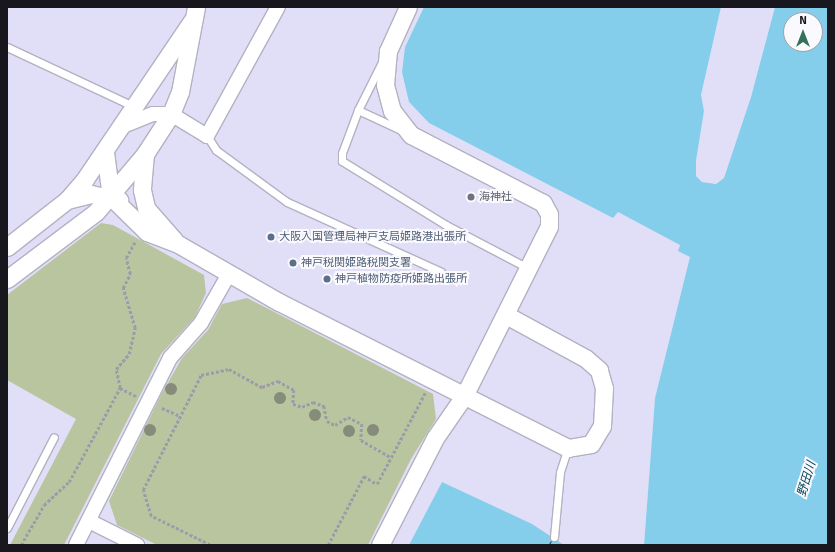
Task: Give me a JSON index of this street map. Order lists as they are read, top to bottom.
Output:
{
  "water": ["野田川"],
  "places": [
    "海神社",
    "大阪入国管理局神戸支局姫路港出張所",
    "神戸税関姫路税関支署",
    "神戸植物防疫所姫路出張所"
  ],
  "north": "top"
}
